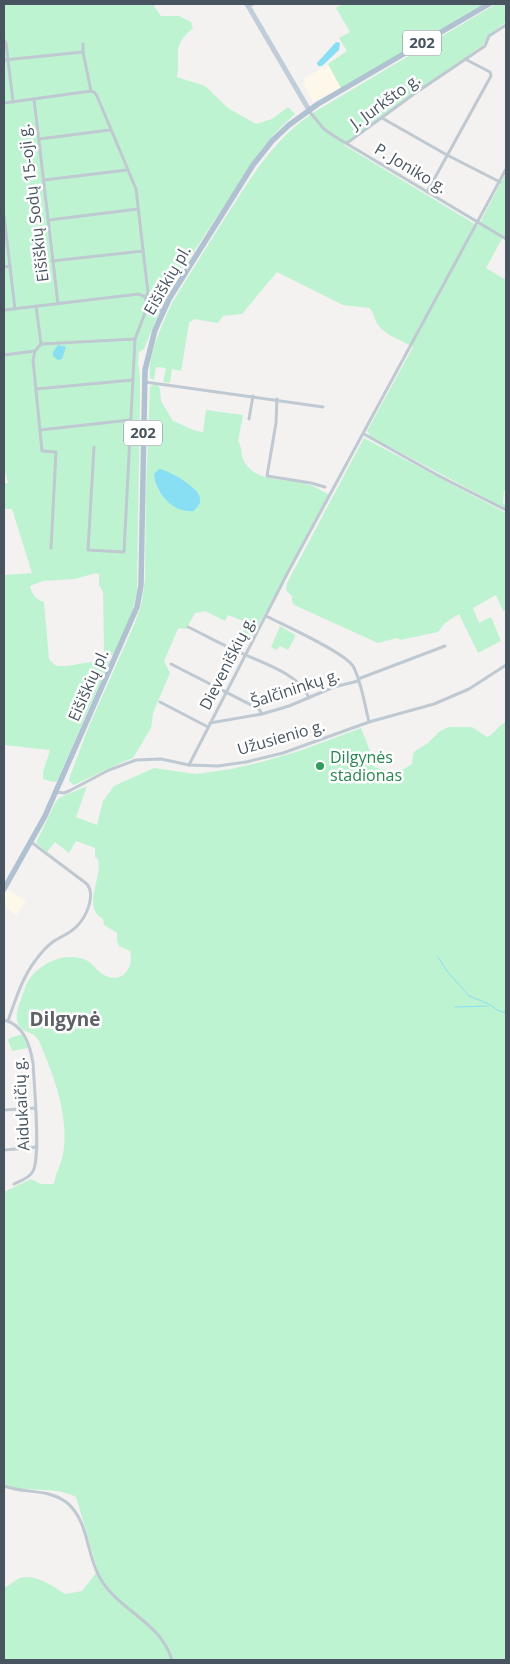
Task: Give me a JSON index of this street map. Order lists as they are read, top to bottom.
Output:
{
  "streets": {
    "main road": ["202", "Eišiškių pl."],
    "street": [
      "J. Jurkšto g.",
      "P. Joniko g.",
      "Eišiškių Sodų 15-oji g.",
      "Dieveniškių g.",
      "Šalčininkų g.",
      "Užusienio g.",
      "Aidukaičių g."
    ]
  },
  "crossings": [
    ["J. Jurkšto g.", "P. Joniko g."],
    ["P. Joniko g.", "Eišiškių pl."],
    ["P. Joniko g.", "Dieveniškių g."],
    ["Eišiškių pl.", "Užusienio g."],
    ["Eišiškių pl.", "Aidukaičių g."],
    ["Dieveniškių g.", "Šalčininkų g."],
    ["Dieveniškių g.", "Užusienio g."]
  ],
  "districts": ["Dilgynė"],
  "places": ["Dilgynės stadionas"]
}
